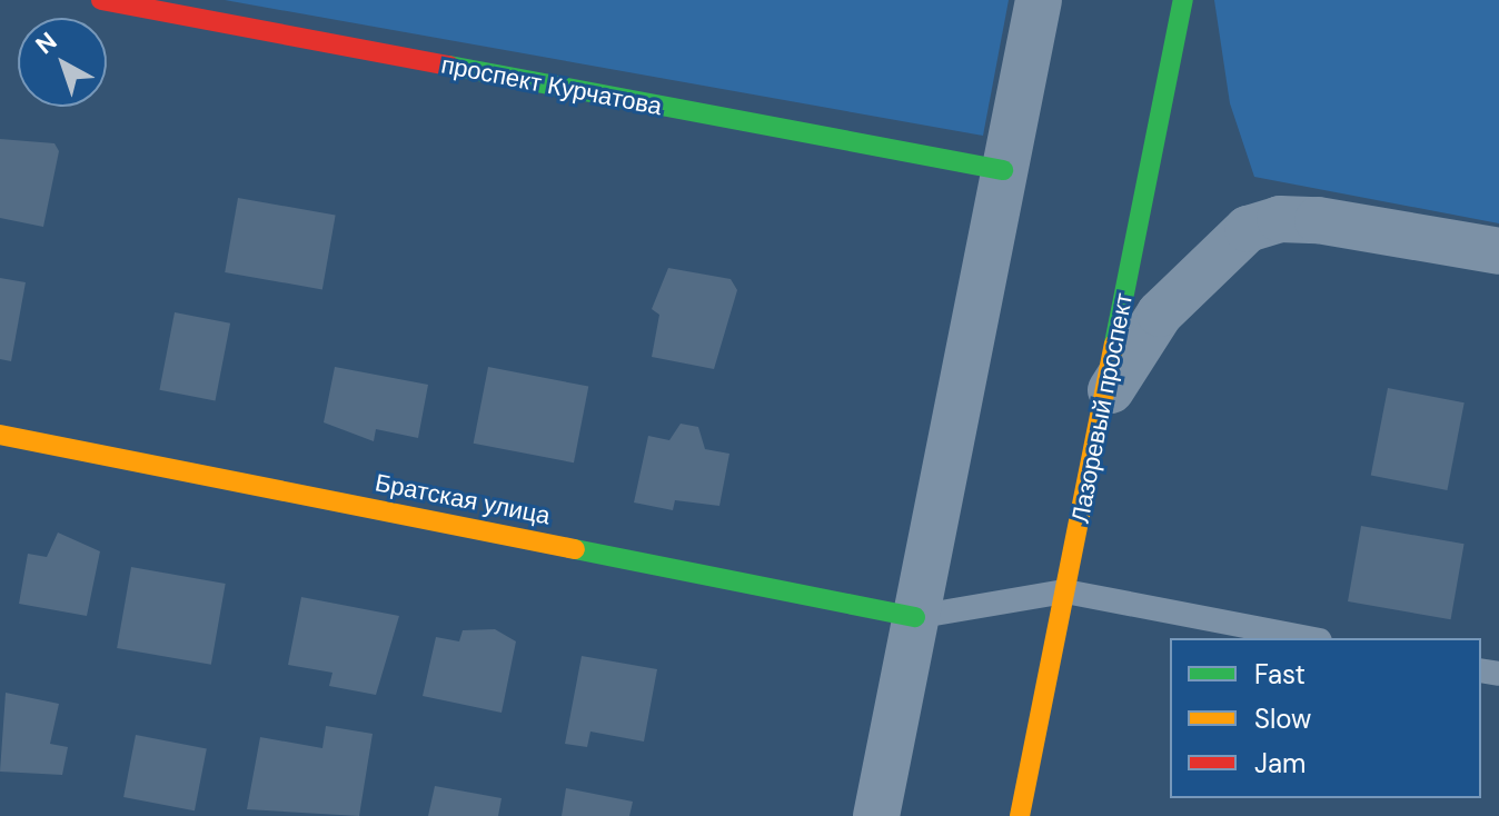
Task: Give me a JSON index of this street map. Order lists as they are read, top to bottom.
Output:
{
  "streets": {
    "street": ["проспект Курчатова", "Лазоревый проспект", "Братская улица"]
  },
  "legend": ["Fast", "Slow", "Jam"],
  "north": "top left"
}
